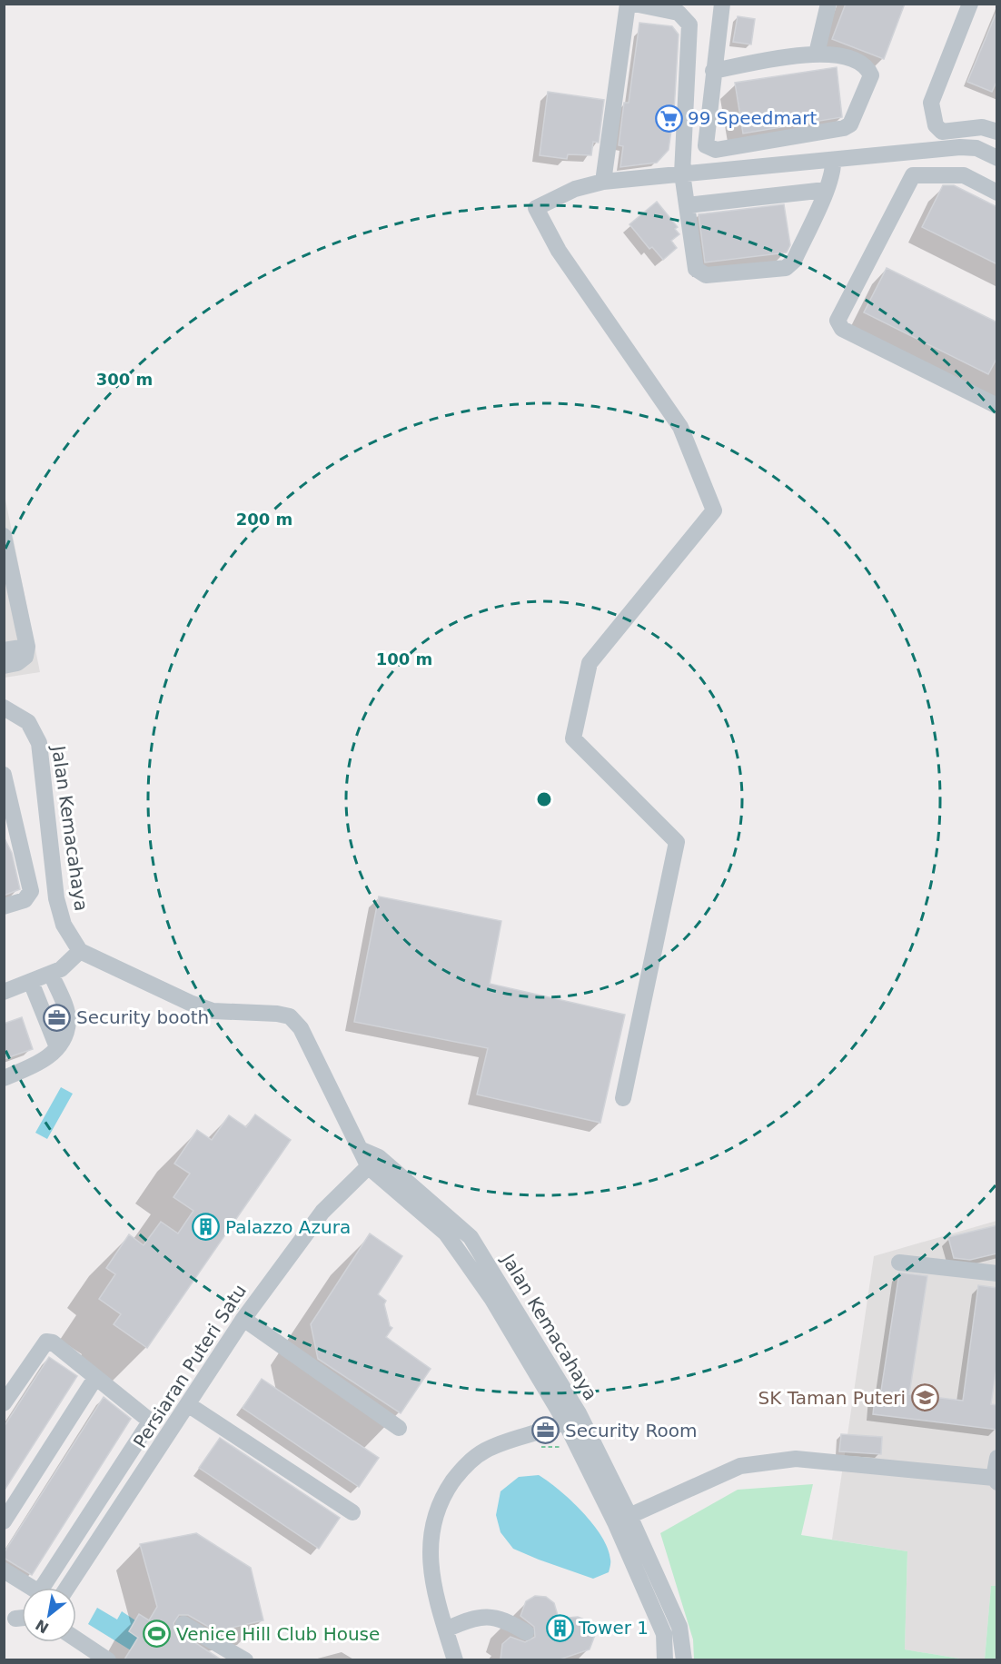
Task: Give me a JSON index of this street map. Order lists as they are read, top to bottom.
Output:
{
  "streets": {
    "street": ["Jalan Kemacahaya", "Persiaran Puteri Satu"]
  },
  "crossings": [
    ["Jalan Kemacahaya", "Persiaran Puteri Satu"]
  ],
  "places": {
    "supermarket": ["99 Speedmart"],
    "office": ["Security booth", "Security Room"],
    "building": ["Palazzo Azura", "Tower 1"],
    "school or university": ["SK Taman Puteri"],
    "sports": ["Venice Hill Club House"]
  },
  "north": "bottom left",
  "rings": ["300 m", "200 m", "100 m"]
}
